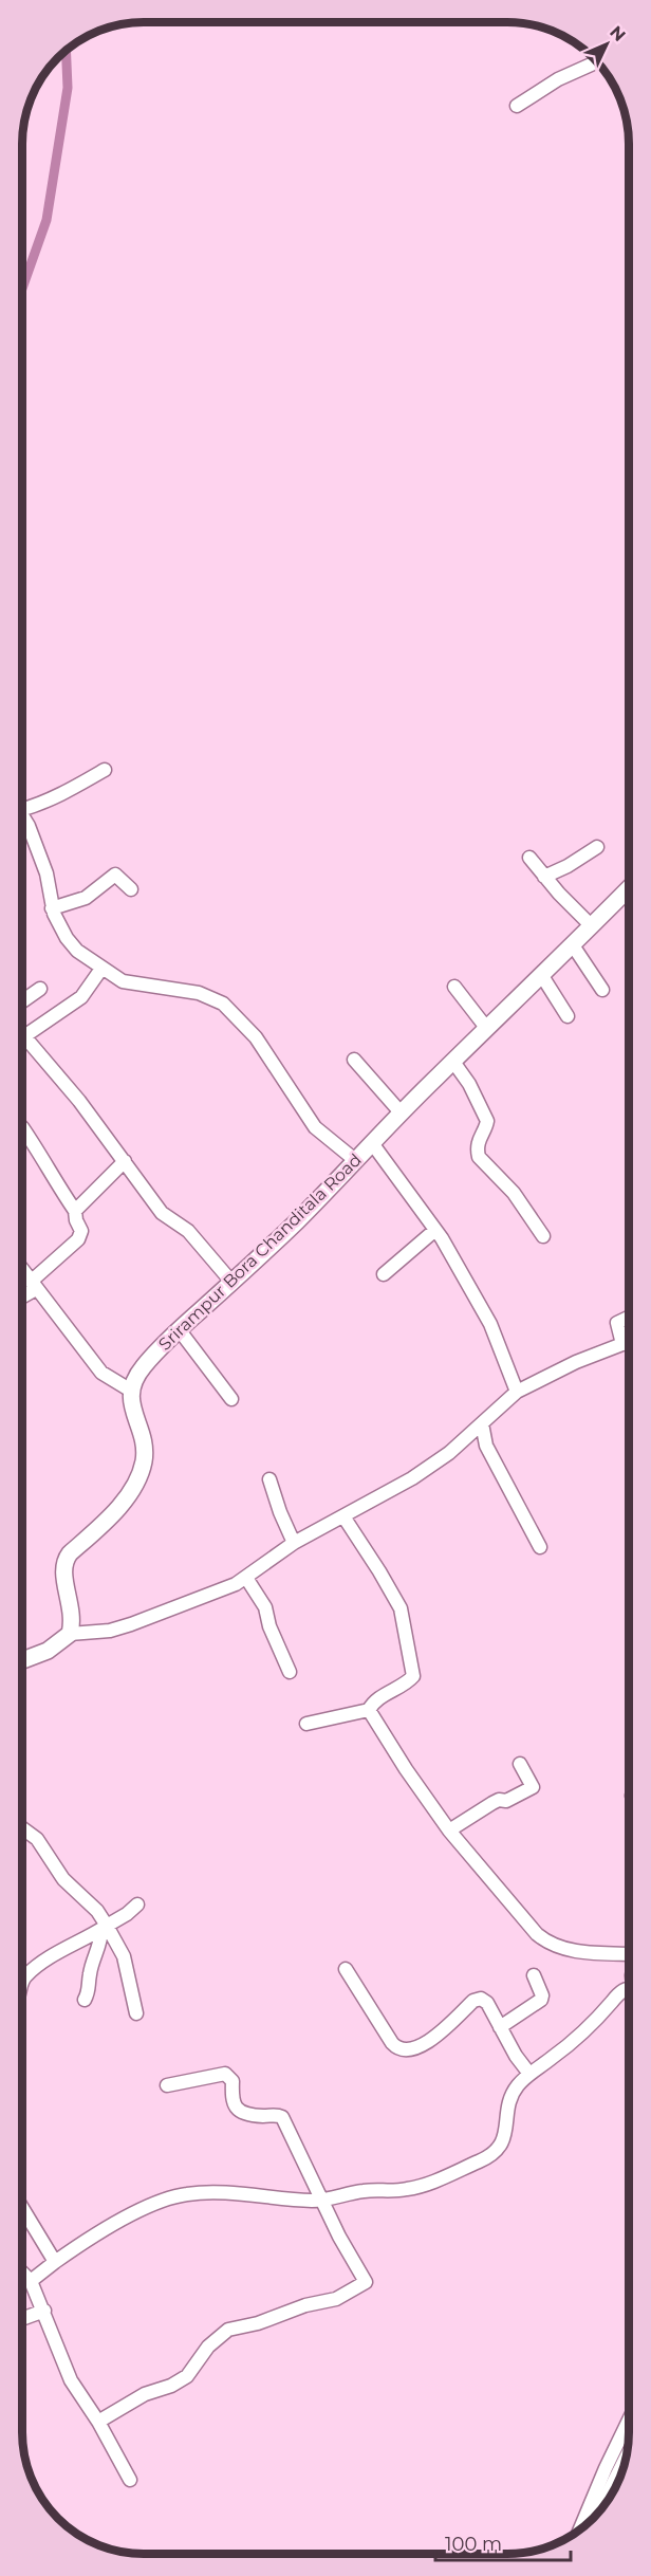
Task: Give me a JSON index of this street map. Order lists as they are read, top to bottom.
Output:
{
  "streets": {
    "main road": ["Srirampur Bora Chanditala Road"]
  },
  "scale_bar": "100 m",
  "north": "top right"
}
